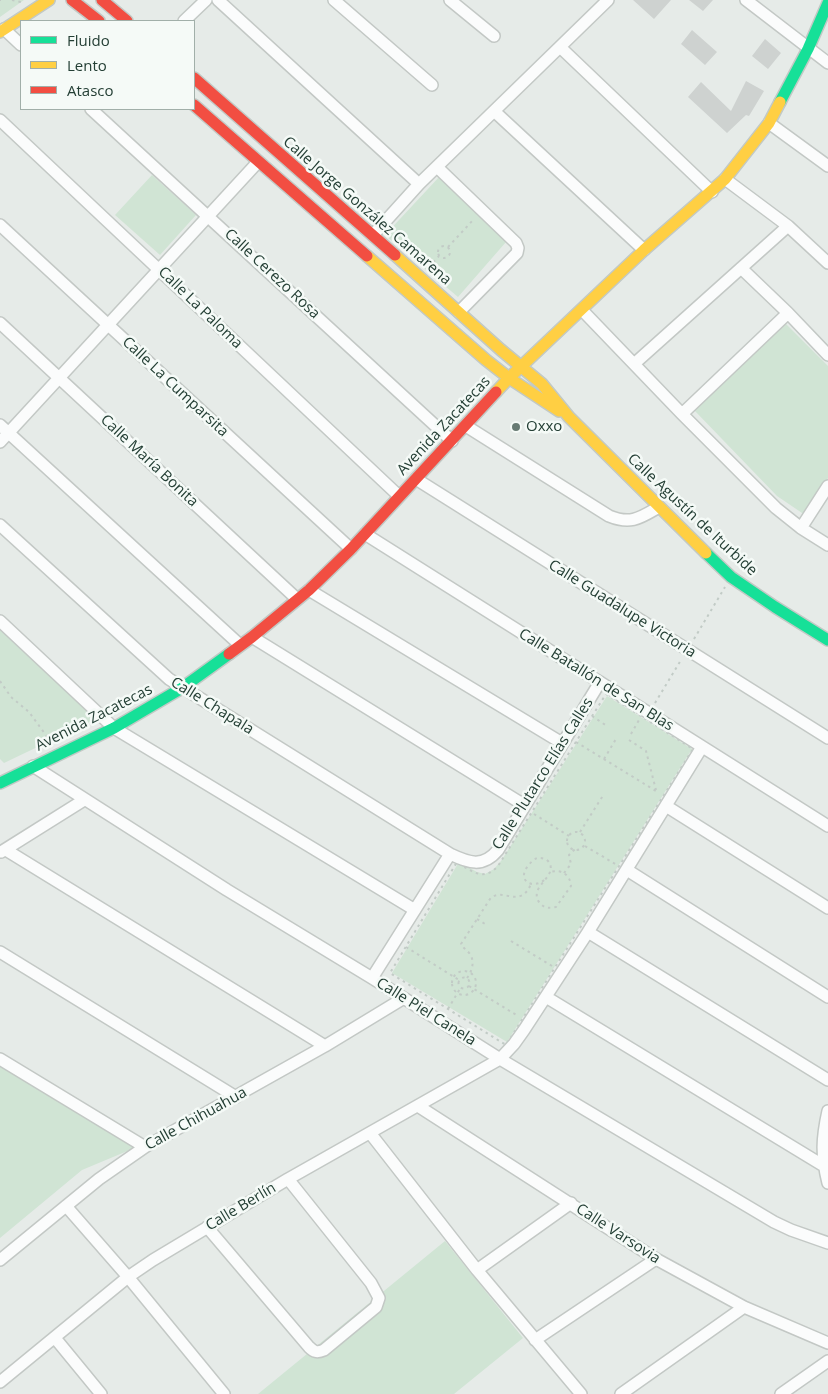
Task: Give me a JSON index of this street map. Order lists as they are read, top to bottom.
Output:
{
  "streets": {
    "street": [
      "Calle Jorge González Camarena",
      "Calle Cerezo Rosa",
      "Calle La Paloma",
      "Calle La Cumparsita",
      "Avenida Zacatecas",
      "Calle María Bonita",
      "Calle Agustín de Iturbide",
      "Calle Guadalupe Victoria",
      "Calle Batallón de San Blas",
      "Calle Chapala",
      "Calle Plutarco Elías Calles",
      "Calle Piel Canela",
      "Calle Chihuahua",
      "Calle Berlín",
      "Calle Varsovia"
    ]
  },
  "crossings": [
    ["Calle Jorge González Camarena", "Avenida Zacatecas"],
    ["Calle Jorge González Camarena", "Calle Agustín de Iturbide"],
    ["Calle Cerezo Rosa", "Avenida Zacatecas"],
    ["Calle La Paloma", "Avenida Zacatecas"],
    ["Calle La Cumparsita", "Avenida Zacatecas"],
    ["Avenida Zacatecas", "Calle María Bonita"],
    ["Avenida Zacatecas", "Calle Agustín de Iturbide"],
    ["Avenida Zacatecas", "Calle Guadalupe Victoria"],
    ["Avenida Zacatecas", "Calle Batallón de San Blas"],
    ["Avenida Zacatecas", "Calle Chapala"],
    ["Avenida Zacatecas", "Calle Piel Canela"],
    ["Calle Batallón de San Blas", "Calle Plutarco Elías Calles"],
    ["Calle Batallón de San Blas", "Calle Berlín"],
    ["Calle Chapala", "Calle Plutarco Elías Calles"],
    ["Calle Piel Canela", "Calle Chihuahua"],
    ["Calle Piel Canela", "Calle Berlín"],
    ["Calle Berlín", "Calle Varsovia"]
  ],
  "places": ["Oxxo"],
  "legend": ["Fluido", "Lento", "Atasco"]
}
